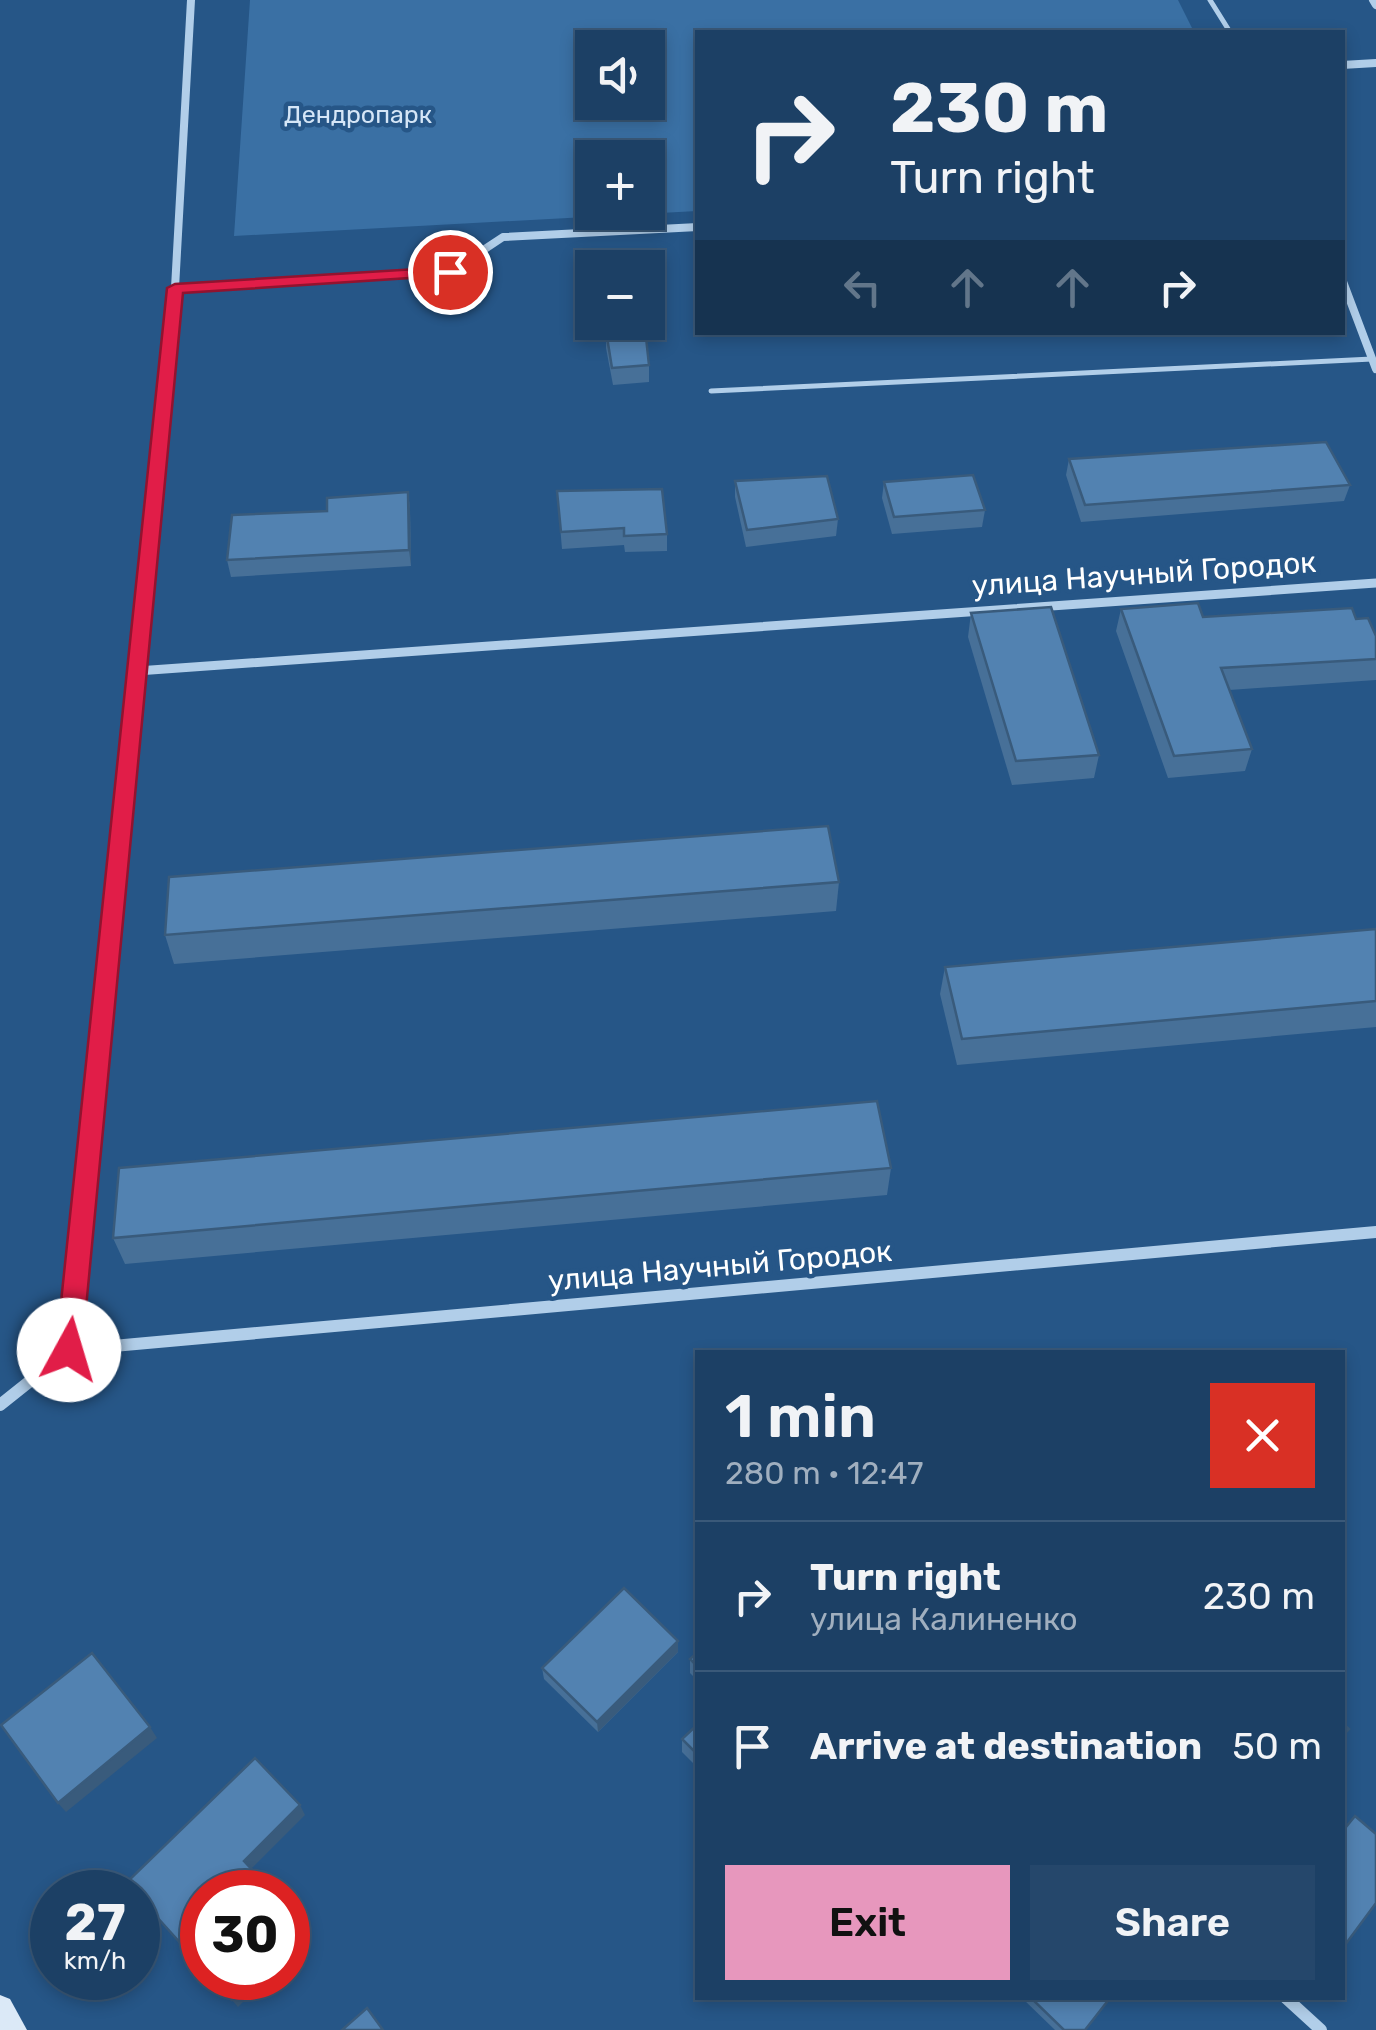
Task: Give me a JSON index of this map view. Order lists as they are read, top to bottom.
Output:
{
  "streets": {
    "street": ["улица Научный Городок"]
  },
  "parks": ["Дендропарк"],
  "page": {
    "map_buttons": ["+", "−"],
    "turn": ["230 m", "Turn right"],
    "heading": ["1 min", "280 m · 12:47"],
    "list": [
      {
        "name": "Turn right",
        "note": "улица Калиненко",
        "value": "230 m"
      },
      {
        "name": "Arrive at destination",
        "value": "50 m"
      }
    ],
    "buttons": ["Exit", "Share"],
    "speed": "27 km/h",
    "limit": "30"
  }
}
